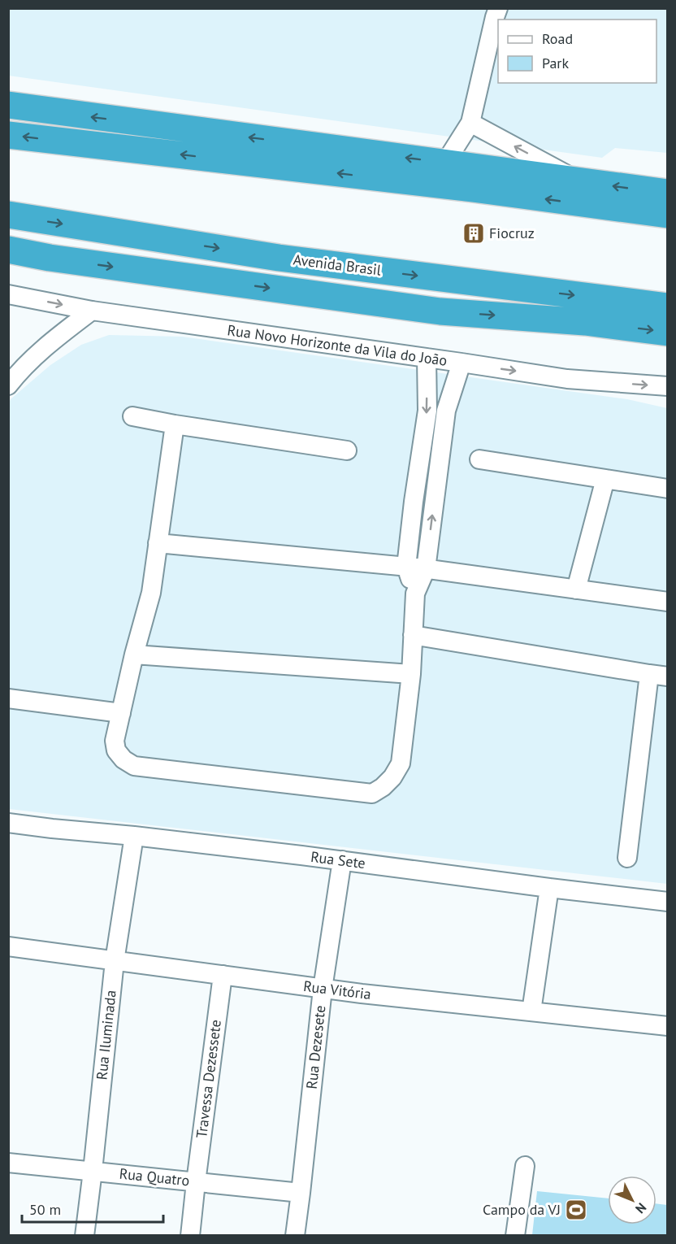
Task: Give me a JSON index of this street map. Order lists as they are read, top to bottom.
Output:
{
  "streets": {
    "highway": ["Avenida Brasil"],
    "street": [
      "Rua Novo Horizonte da Vila do João",
      "Rua Sete",
      "Rua Vitória",
      "Rua Iluminada",
      "Rua Dezesete",
      "Travessa Dezessete",
      "Rua Quatro"
    ]
  },
  "crossings": [
    ["Rua Sete", "Rua Iluminada"],
    ["Rua Sete", "Rua Dezesete"],
    ["Rua Vitória", "Rua Iluminada"],
    ["Rua Vitória", "Rua Dezesete"],
    ["Rua Vitória", "Travessa Dezessete"],
    ["Rua Iluminada", "Rua Quatro"],
    ["Rua Dezesete", "Rua Quatro"],
    ["Travessa Dezessete", "Rua Quatro"]
  ],
  "places": {
    "building": ["Fiocruz"],
    "sports": ["Campo da VJ"]
  },
  "legend": ["Road", "Park"],
  "scale_bar": "50 m",
  "north": "bottom right"
}
